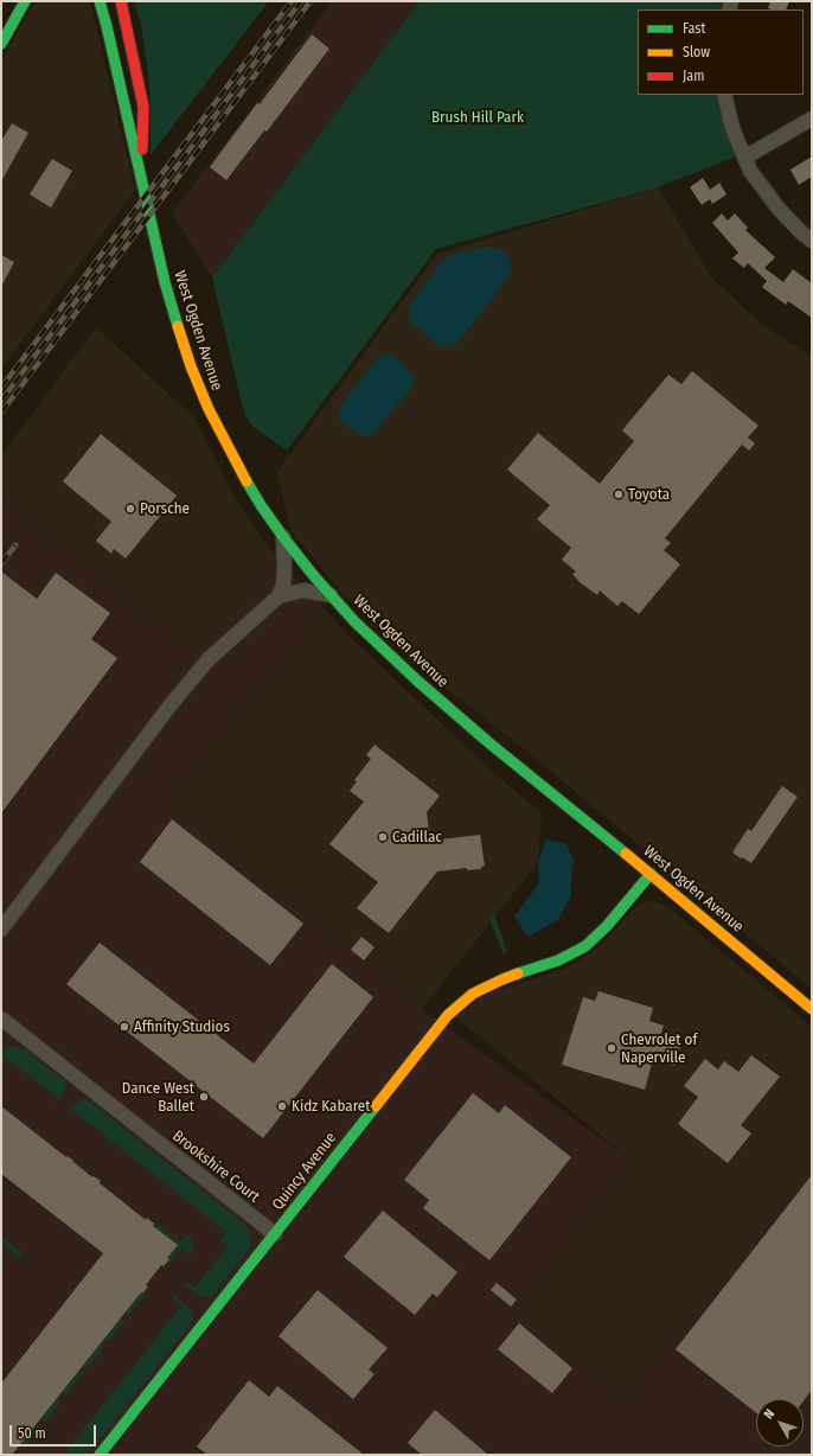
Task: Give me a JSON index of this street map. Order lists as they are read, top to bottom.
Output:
{
  "streets": {
    "main road": ["West Ogden Avenue", "Quincy Avenue"],
    "street": ["Brookshire Court"]
  },
  "crossings": [
    ["West Ogden Avenue", "Quincy Avenue"],
    ["Brookshire Court", "Quincy Avenue"]
  ],
  "parks": ["Brush Hill Park"],
  "places": [
    "Toyota",
    "Porsche",
    "Cadillac",
    "Affinity Studios",
    "Chevrolet of Naperville",
    "Dance West Ballet",
    "Kidz Kabaret"
  ],
  "legend": ["Fast", "Slow", "Jam"],
  "scale_bar": "50 m",
  "north": "top left"
}
